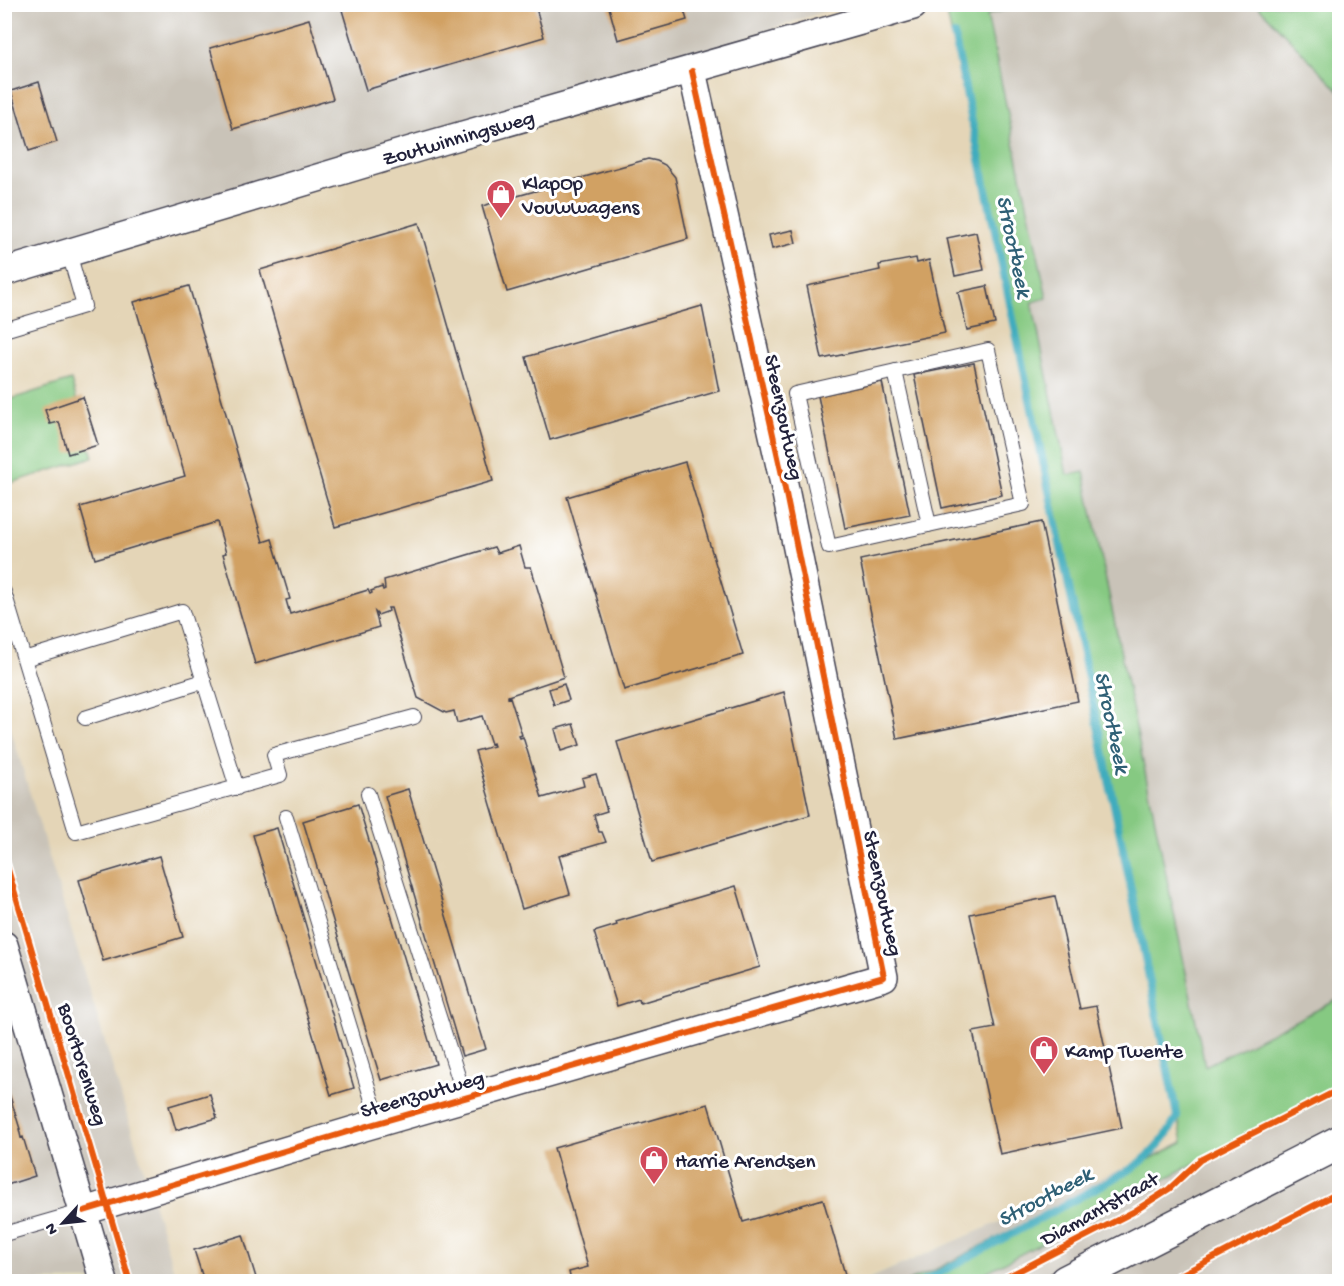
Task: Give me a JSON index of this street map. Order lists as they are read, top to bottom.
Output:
{
  "streets": {
    "street": ["Zoutwinningsweg", "Steenzoutweg", "Boortorenweg"],
    "cycle path": ["Diamantstraat"]
  },
  "crossings": [
    ["Zoutwinningsweg", "Steenzoutweg"],
    ["Steenzoutweg", "Boortorenweg"]
  ],
  "water": ["Strootbeek"],
  "places": {
    "shop": ["KlapOp Vouwwagens", "Kamp Twente", "Harrie Arendsen"]
  },
  "north": "bottom left"
}
